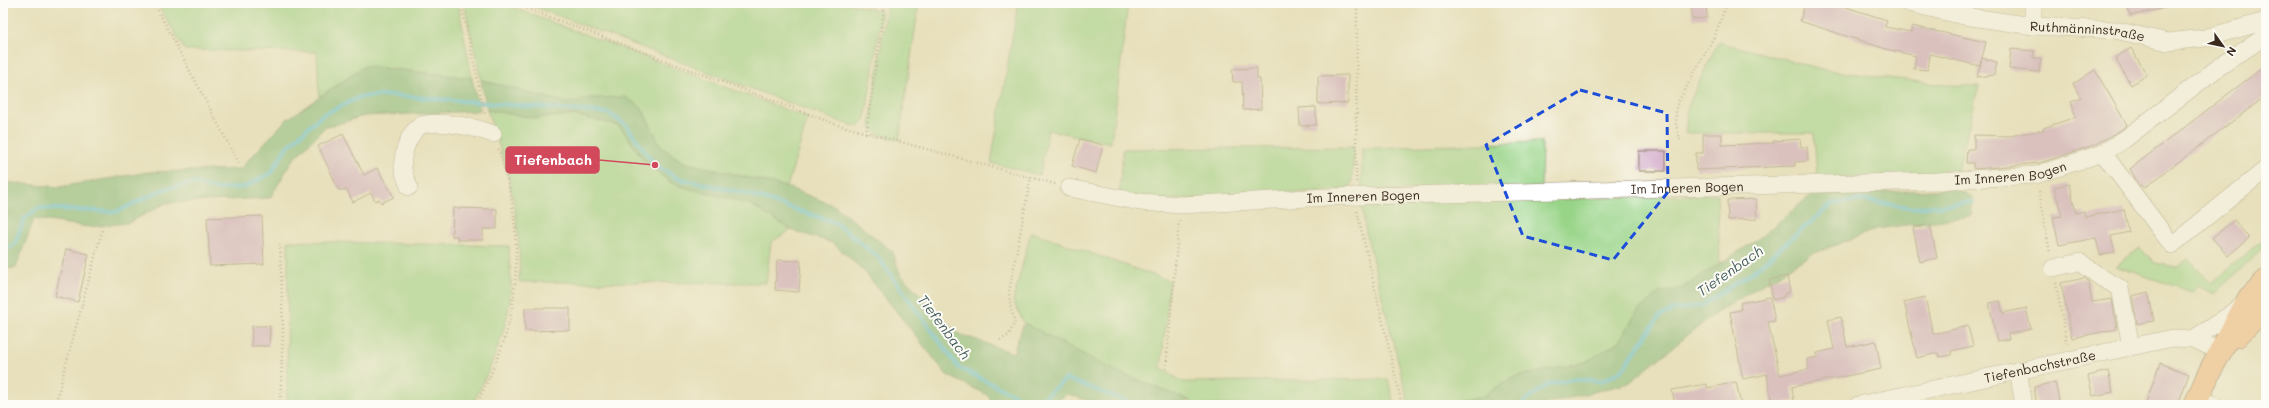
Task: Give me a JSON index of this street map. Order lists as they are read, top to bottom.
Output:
{
  "streets": {
    "street": ["Ruthmänninstraße", "Im Inneren Bogen", "Tiefenbachstraße"]
  },
  "water": ["Tiefenbach"],
  "places": ["Tiefenbach"],
  "north": "bottom right"
}
